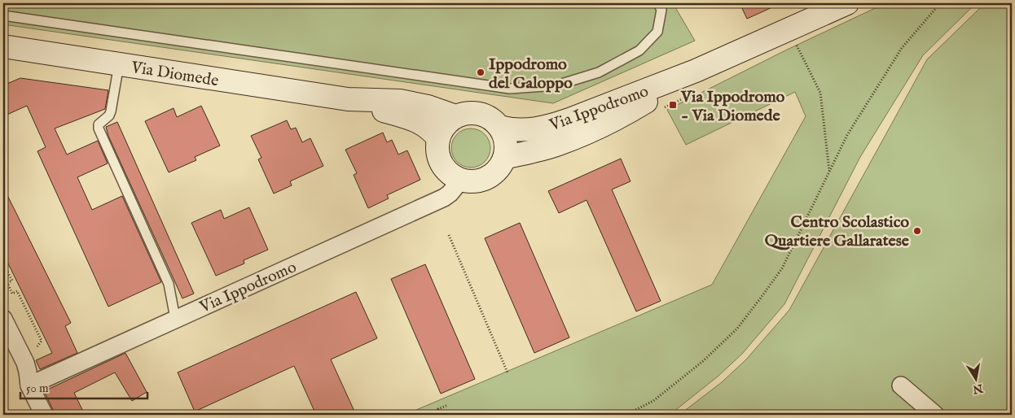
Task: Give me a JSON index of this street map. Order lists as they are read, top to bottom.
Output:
{
  "streets": {
    "street": ["Via Diomede", "Via Ippodromo"]
  },
  "crossings": [
    ["Via Diomede", "Via Ippodromo"]
  ],
  "places": {
    "other": ["Ippodromo del Galoppo", "Centro Scolastico Quartiere Gallaratese"],
    "transit": ["Via Ippodromo - Via Diomede"]
  },
  "scale_bar": "50 m",
  "north": "bottom"
}
